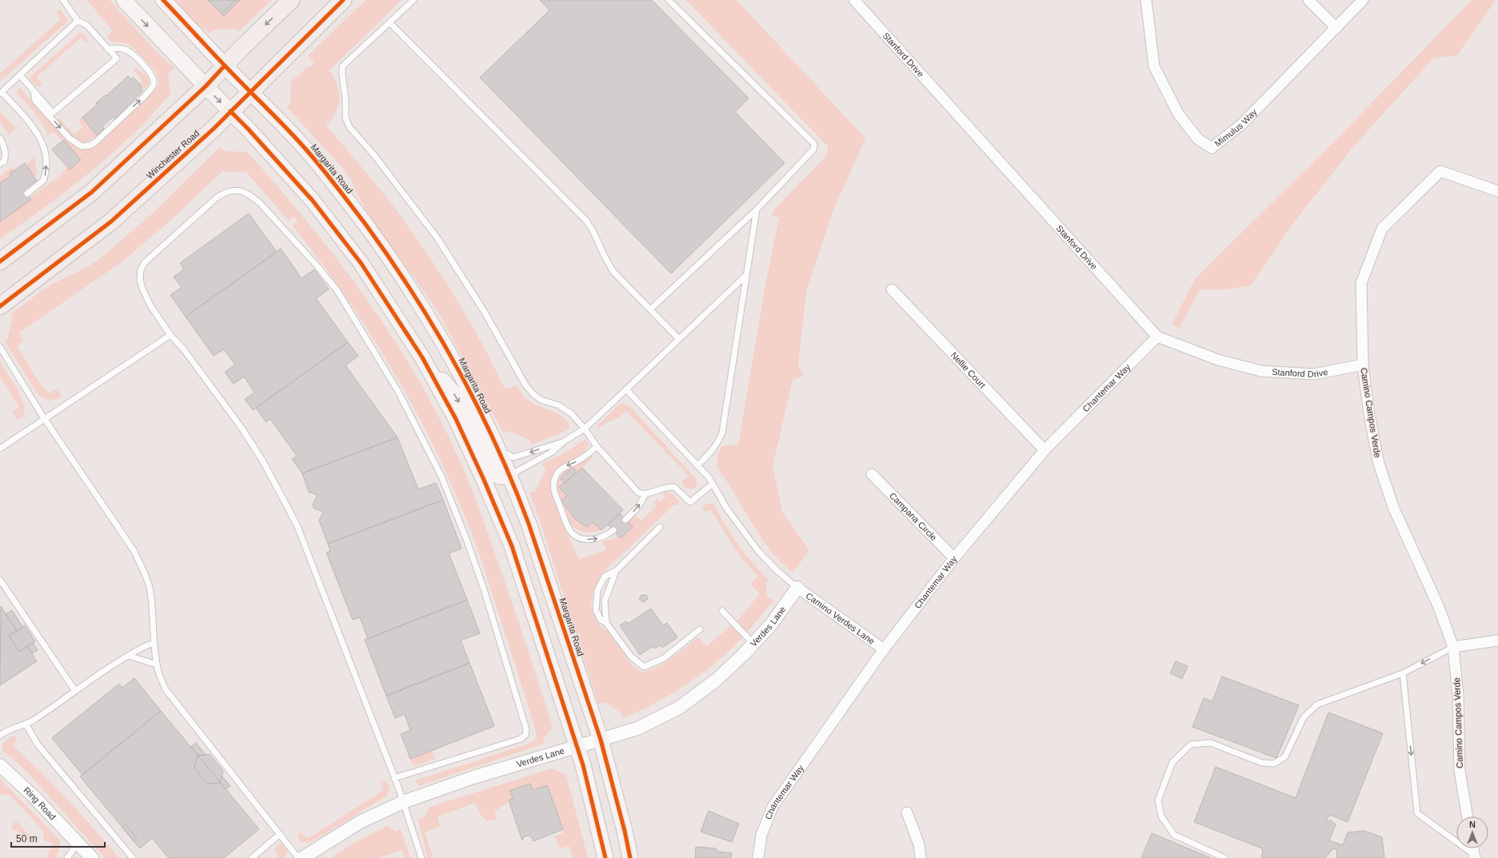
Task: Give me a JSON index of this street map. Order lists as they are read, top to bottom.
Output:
{
  "streets": {
    "main road": ["Winchester Road", "Margarita Road"],
    "street": [
      "Stanford Drive",
      "Mimulus Way",
      "Nellie Court",
      "Chantemar Way",
      "Camino Campos Verde",
      "Campana Circle",
      "Camino Verdes Lane",
      "Verdes Lane",
      "Ring Road"
    ]
  },
  "crossings": [
    ["Stanford Drive", "Chantemar Way"],
    ["Stanford Drive", "Camino Campos Verde"],
    ["Winchester Road", "Margarita Road"],
    ["Margarita Road", "Verdes Lane"],
    ["Nellie Court", "Chantemar Way"],
    ["Chantemar Way", "Campana Circle"],
    ["Chantemar Way", "Camino Verdes Lane"],
    ["Camino Verdes Lane", "Verdes Lane"]
  ],
  "scale_bar": "50 m",
  "north": "top"
}
